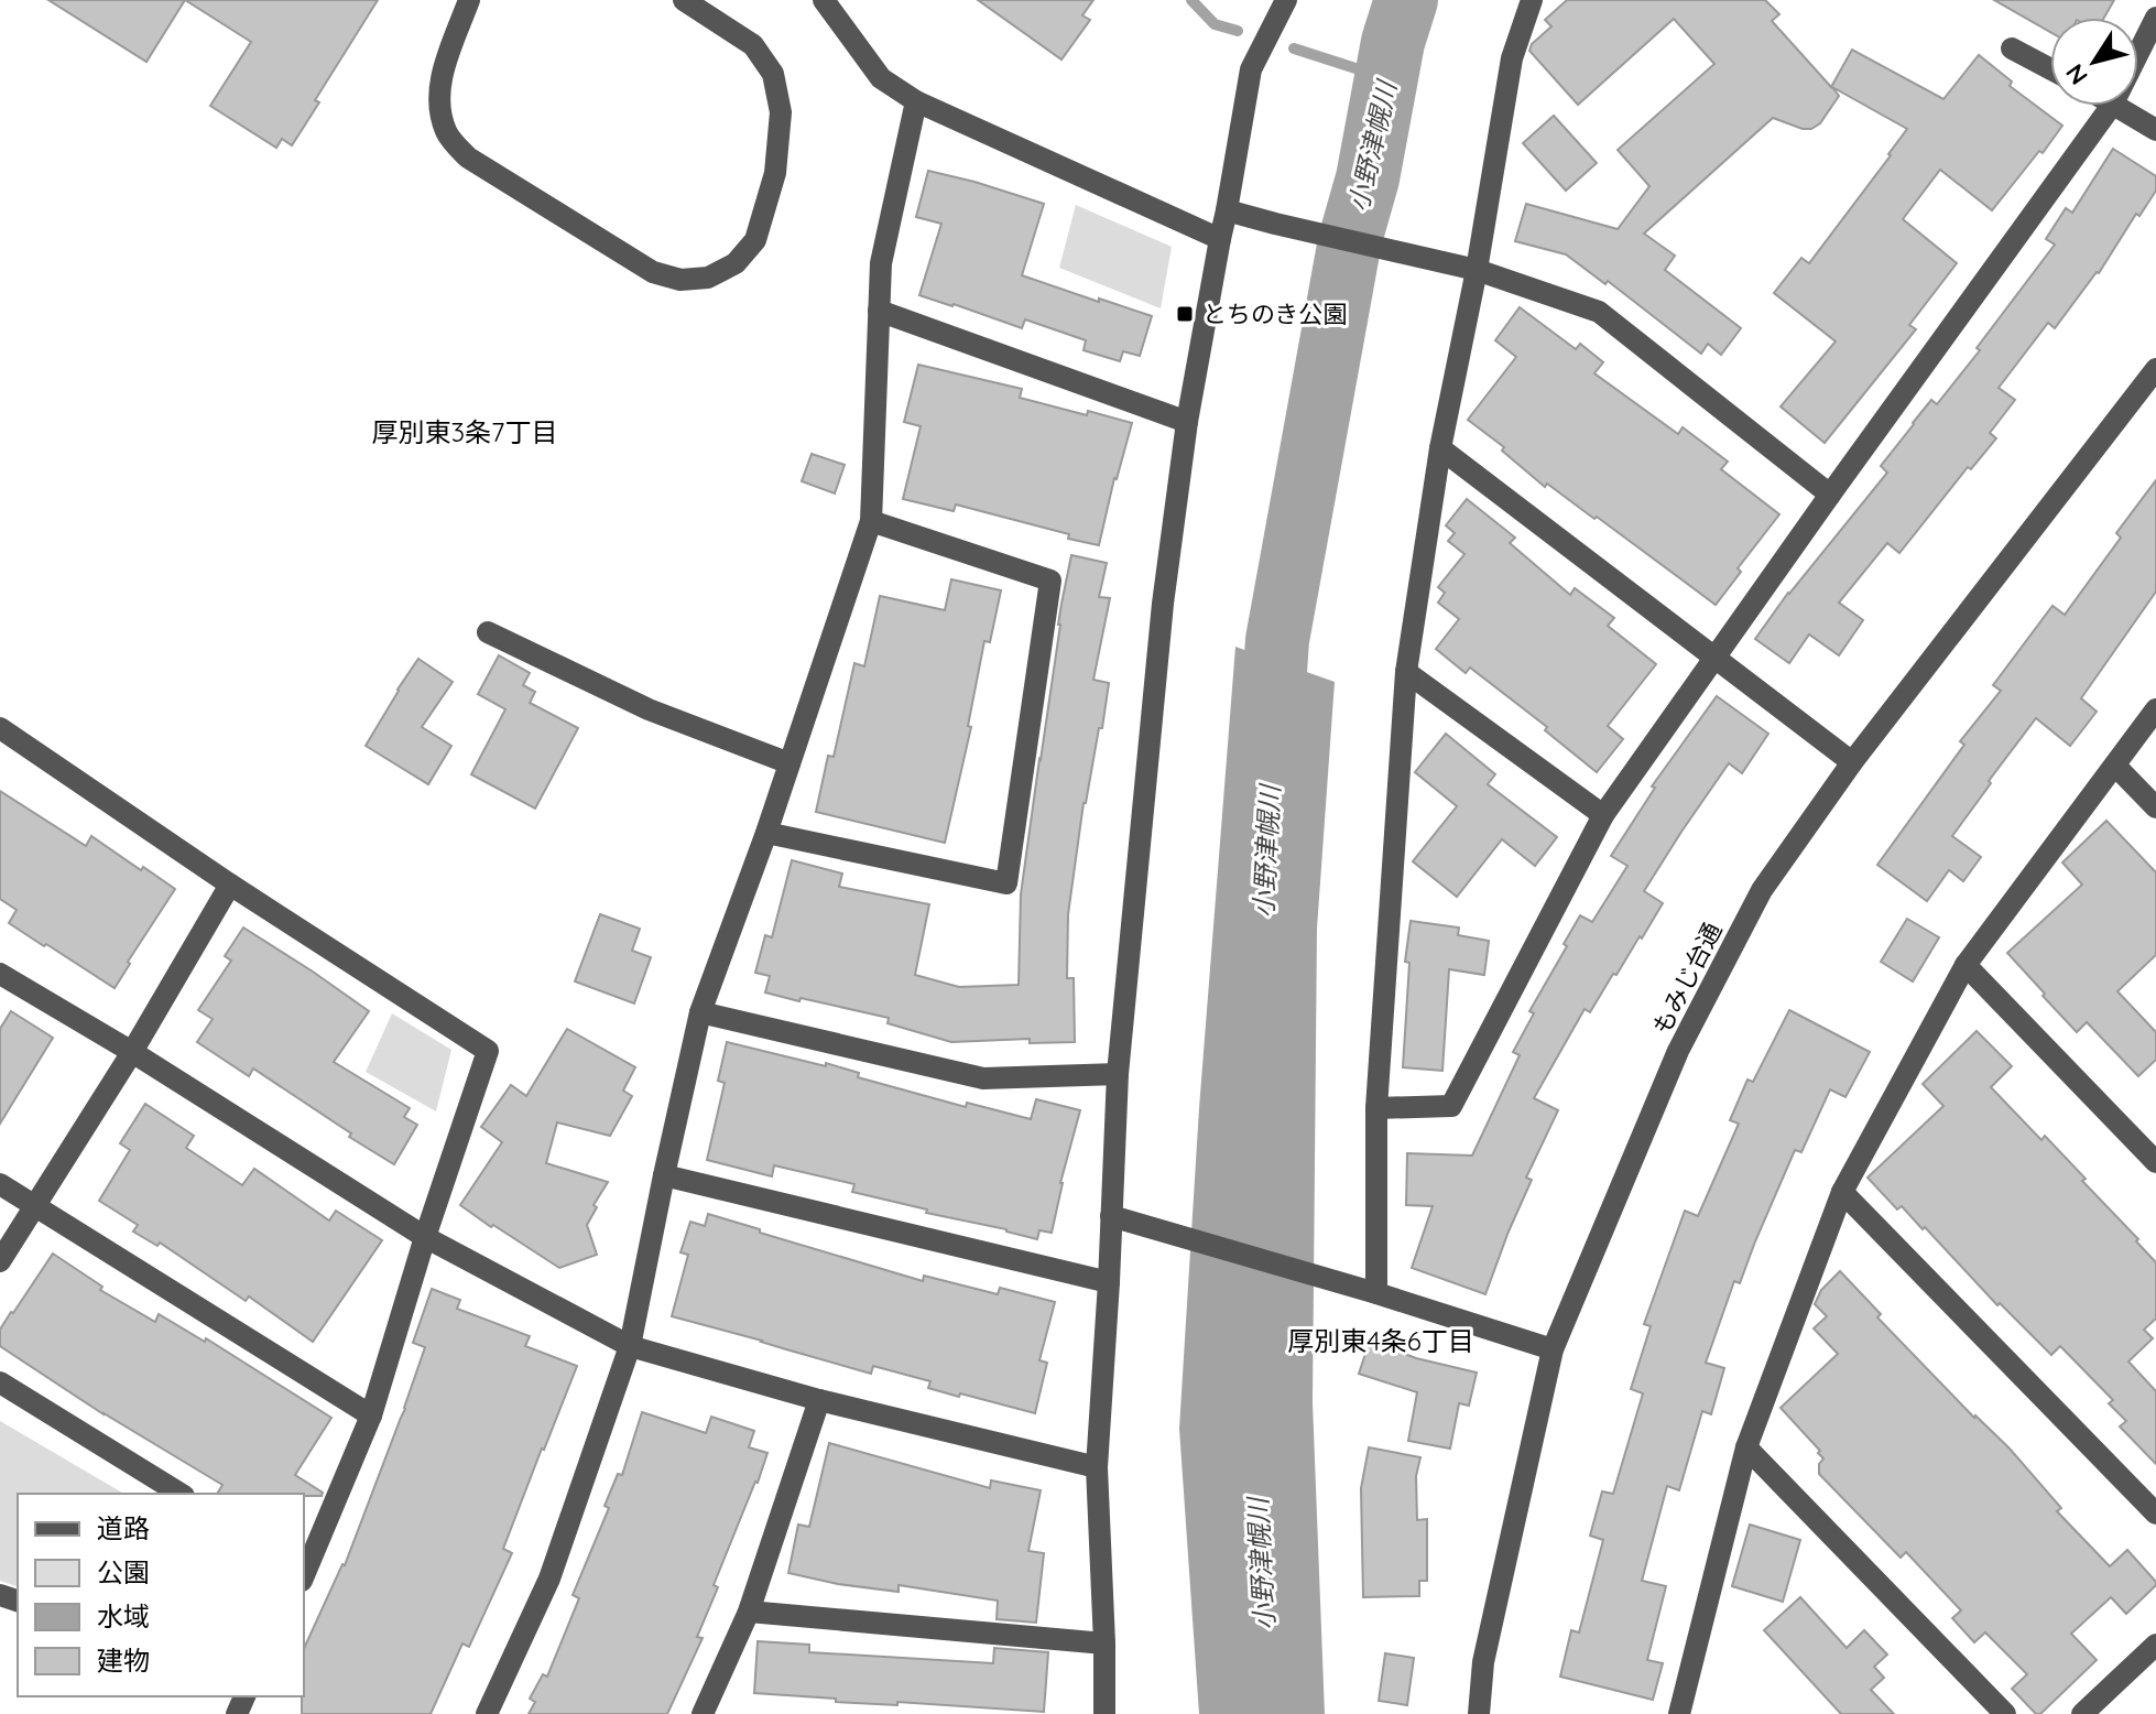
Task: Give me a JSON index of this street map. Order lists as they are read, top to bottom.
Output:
{
  "streets": {
    "street": ["もみじ台通"]
  },
  "districts": ["厚別東3条7丁目", "厚別東4条6丁目"],
  "water": ["小野津幌川"],
  "places": {
    "transit": ["とちのき公園"]
  },
  "legend": [
    "道路",
    "公園",
    "水域",
    "建物"
  ],
  "north": "bottom left"
}
